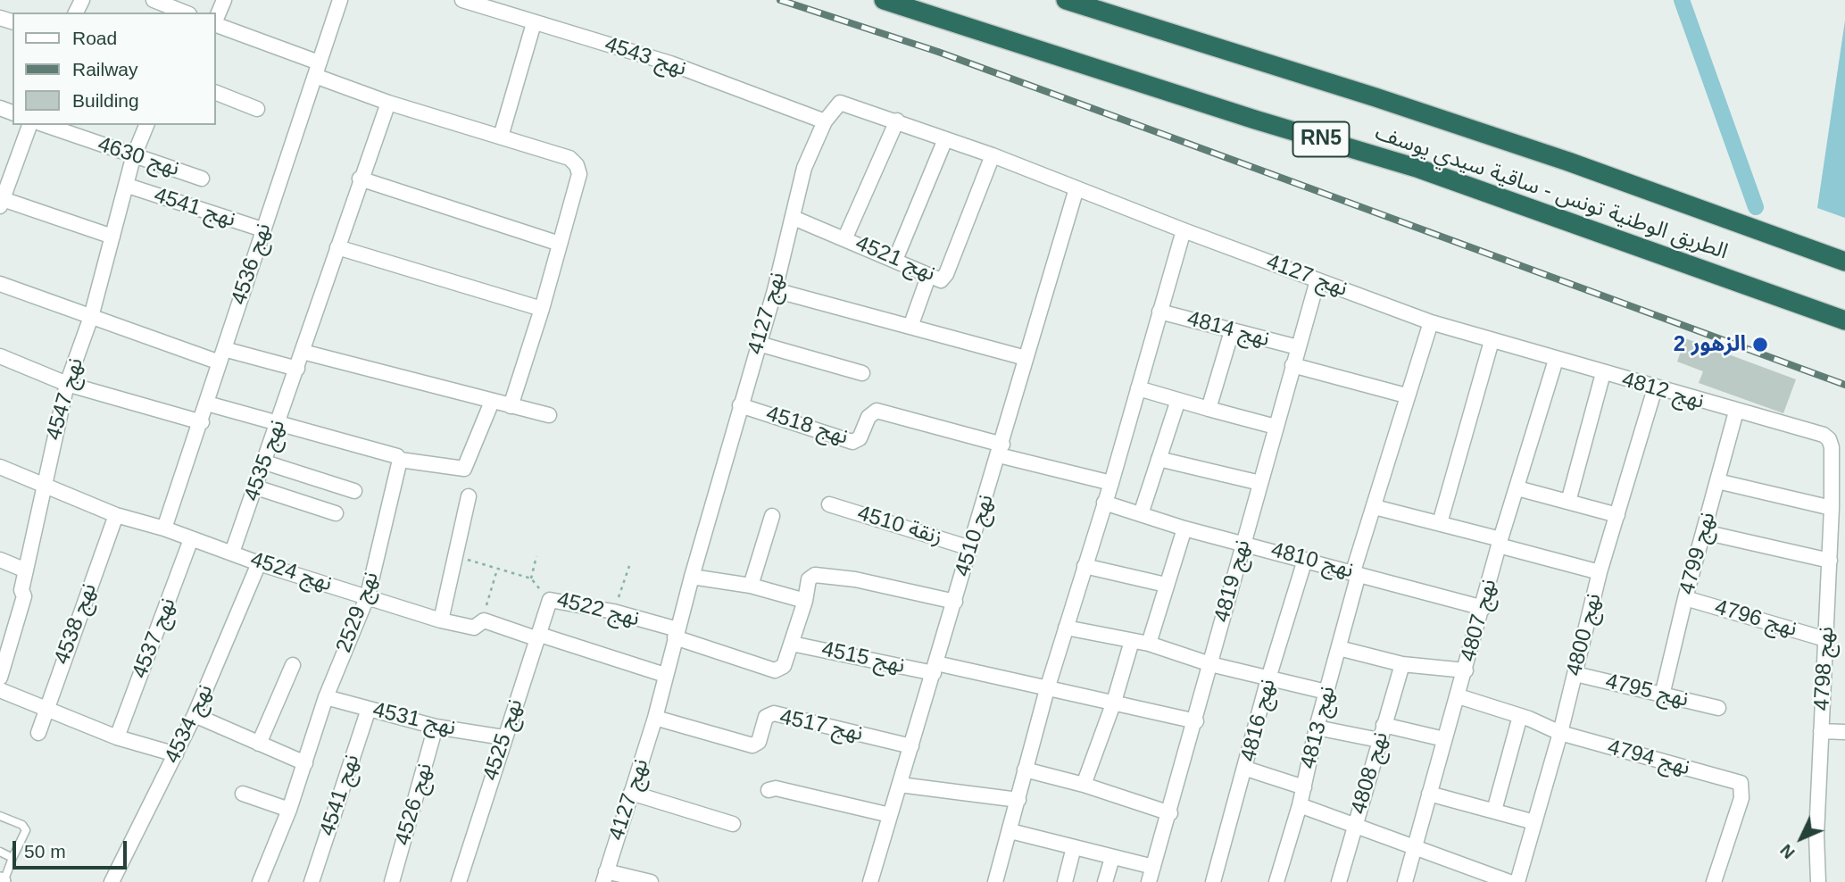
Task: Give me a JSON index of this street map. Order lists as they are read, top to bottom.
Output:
{
  "streets": {
    "highway": ["RN5", "الطريق الوطنية تونس - ساقية سيدي يوسف"],
    "street": [
      "نهج 4543",
      "نهج 4630",
      "نهج 4541",
      "نهج 4521",
      "نهج 4536",
      "نهج 4127",
      "نهج 4814",
      "نهج 4812",
      "نهج 4547",
      "نهج 4518",
      "نهج 4535",
      "زنقة 4510",
      "نهج 4510",
      "نهج 4799",
      "نهج 4810",
      "نهج 4524",
      "نهج 4819",
      "نهج 4522",
      "نهج 2529",
      "نهج 4796",
      "نهج 4807",
      "نهج 4538",
      "نهج 4800",
      "نهج 4537",
      "نهج 4515",
      "نهج 4798",
      "نهج 4795",
      "نهج 4531",
      "نهج 4816",
      "نهج 4534",
      "نهج 4517",
      "نهج 4813",
      "نهج 4525",
      "نهج 4794",
      "نهج 4808",
      "نهج 4526"
    ]
  },
  "crossings": [
    ["نهج 4543", "نهج 4127"],
    ["نهج 4630", "نهج 4547"],
    ["نهج 4541", "نهج 4536"],
    ["نهج 4541", "نهج 4547"],
    ["نهج 4541", "نهج 4531"],
    ["نهج 4521", "نهج 4127"],
    ["نهج 4536", "نهج 4524"],
    ["نهج 4127", "نهج 4812"],
    ["نهج 4127", "نهج 4518"],
    ["نهج 4127", "نهج 4510"],
    ["نهج 4127", "نهج 4524"],
    ["نهج 4127", "نهج 4819"],
    ["نهج 4127", "نهج 4522"],
    ["نهج 4127", "نهج 4517"],
    ["نهج 4127", "نهج 4813"],
    ["نهج 4814", "نهج 4819"],
    ["نهج 4814", "نهج 4813"],
    ["نهج 4812", "نهج 4799"],
    ["نهج 4812", "نهج 4807"],
    ["نهج 4812", "نهج 4800"],
    ["نهج 4812", "نهج 4798"],
    ["نهج 4812", "نهج 4813"],
    ["نهج 4547", "نهج 4524"],
    ["نهج 4518", "نهج 4510"],
    ["نهج 4535", "نهج 4524"],
    ["زنقة 4510", "نهج 4510"],
    ["نهج 4510", "نهج 4515"],
    ["نهج 4510", "نهج 4517"],
    ["نهج 4799", "نهج 4796"],
    ["نهج 4799", "نهج 4795"],
    ["نهج 4810", "نهج 4819"],
    ["نهج 4810", "نهج 4807"],
    ["نهج 4810", "نهج 4816"],
    ["نهج 4810", "نهج 4813"],
    ["نهج 4524", "نهج 2529"],
    ["نهج 4524", "نهج 4538"],
    ["نهج 4524", "نهج 4537"],
    ["نهج 4524", "نهج 4534"],
    ["نهج 4524", "نهج 4525"],
    ["نهج 4819", "نهج 4515"],
    ["نهج 4522", "نهج 4515"],
    ["نهج 4522", "نهج 4525"],
    ["نهج 2529", "نهج 4531"],
    ["نهج 4796", "نهج 4798"],
    ["نهج 4807", "نهج 4794"],
    ["نهج 4800", "نهج 4795"],
    ["نهج 4800", "نهج 4794"],
    ["نهج 4531", "نهج 4525"],
    ["نهج 4531", "نهج 4526"]
  ],
  "places": ["الزهور 2"],
  "legend": ["Road", "Railway", "Building"],
  "scale_bar": "50 m",
  "north": "bottom left"
}
